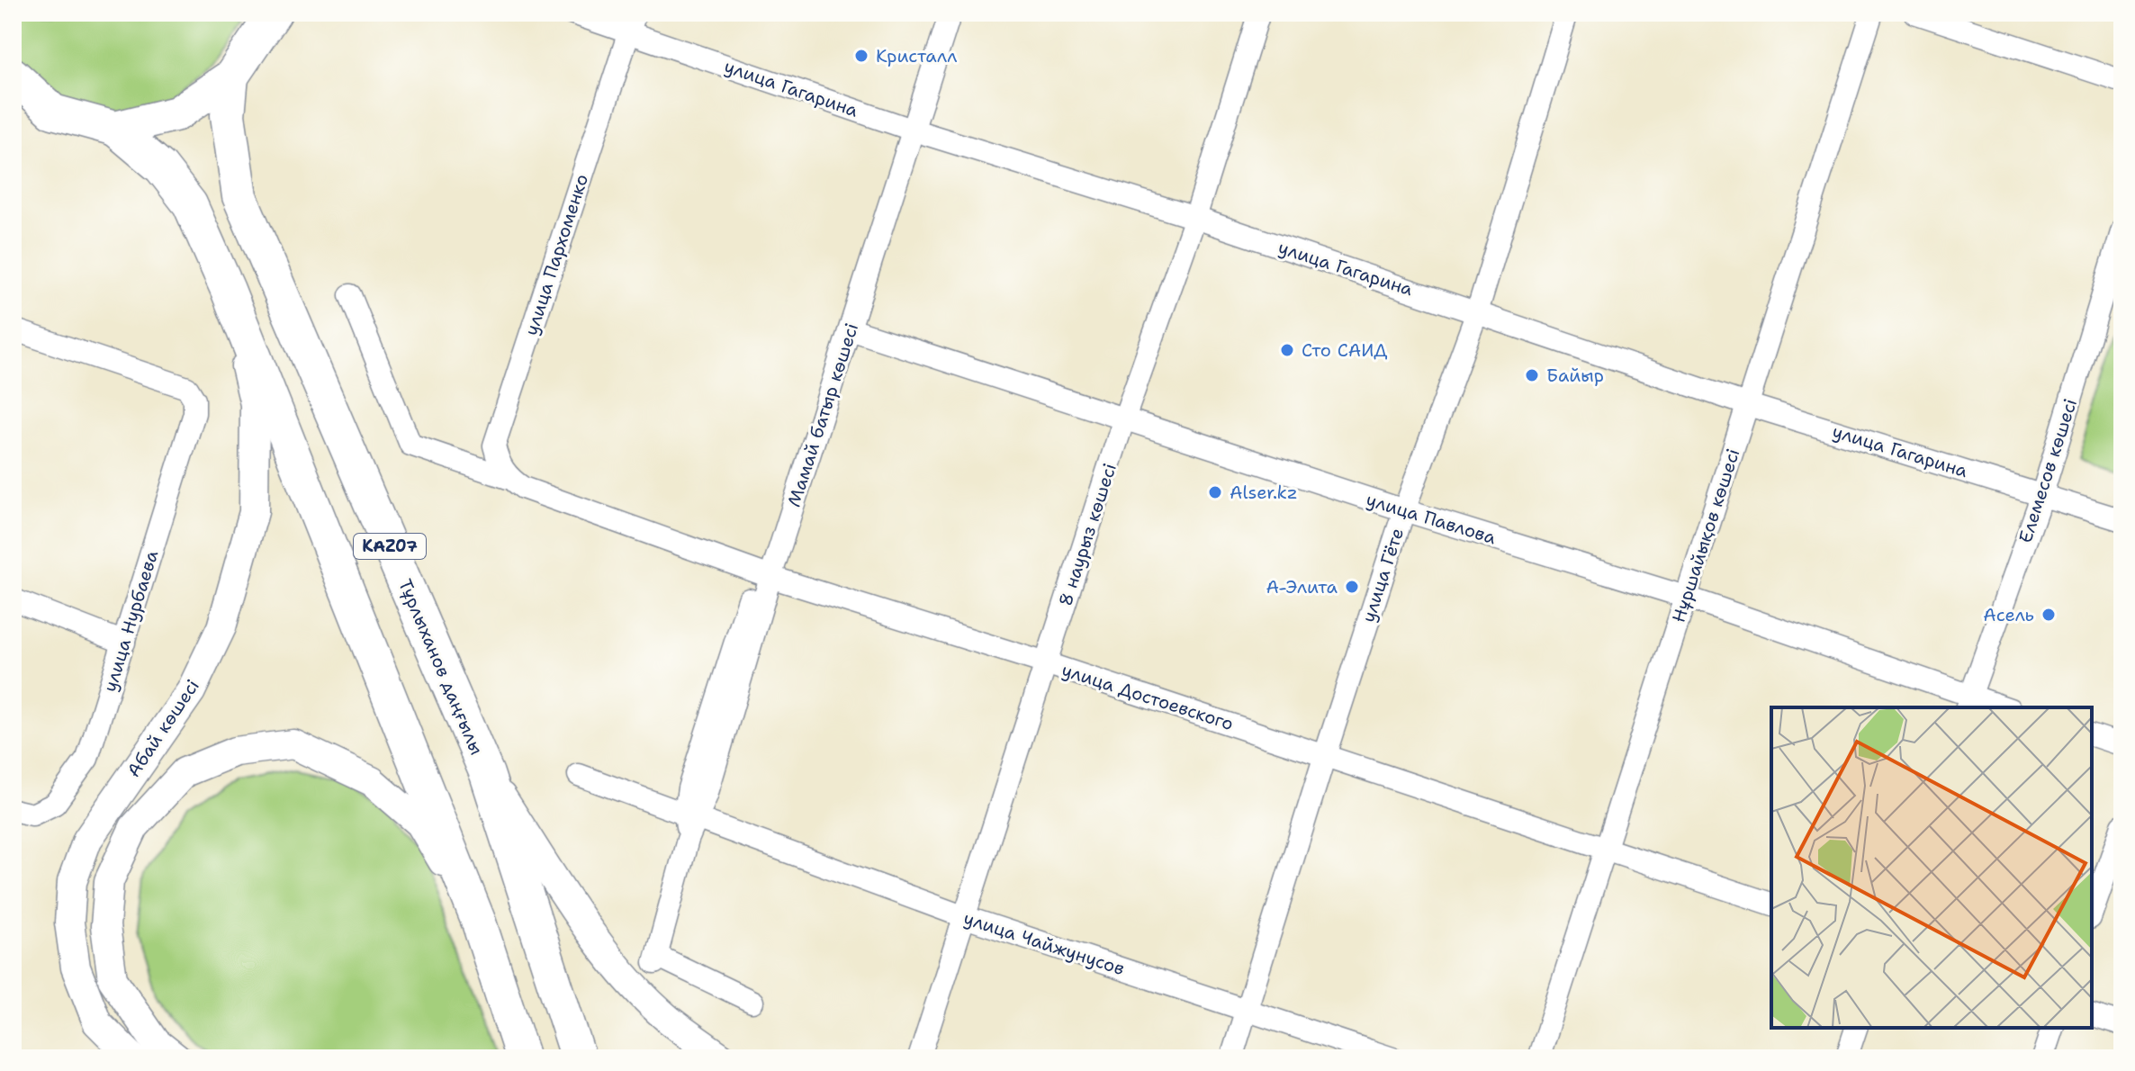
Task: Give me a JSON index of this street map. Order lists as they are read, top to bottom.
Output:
{
  "streets": {
    "highway": ["KAZ07", "Тұрлыханов даңғылы"],
    "main road": ["Абай көшесі"],
    "street": [
      "улица Гагарина",
      "улица Пархоменко",
      "Мамай батыр көшесі",
      "Елемесов көшесі",
      "улица Павлова",
      "8 наурыз көшесі",
      "Нұршайықов көшесі",
      "улица Гёте",
      "улица Нурбаева",
      "улица Достоевского",
      "улица Чайжунусов"
    ]
  },
  "crossings": [
    ["улица Гагарина", "улица Пархоменко"],
    ["улица Гагарина", "Мамай батыр көшесі"],
    ["улица Гагарина", "Елемесов көшесі"],
    ["улица Гагарина", "8 наурыз көшесі"],
    ["улица Гагарина", "Нұршайықов көшесі"],
    ["улица Гагарина", "улица Гёте"],
    ["улица Пархоменко", "улица Достоевского"],
    ["Мамай батыр көшесі", "улица Павлова"],
    ["Мамай батыр көшесі", "улица Достоевского"],
    ["Мамай батыр көшесі", "улица Чайжунусов"],
    ["Елемесов көшесі", "улица Павлова"],
    ["улица Павлова", "8 наурыз көшесі"],
    ["улица Павлова", "Нұршайықов көшесі"],
    ["улица Павлова", "улица Гёте"],
    ["8 наурыз көшесі", "улица Достоевского"],
    ["8 наурыз көшесі", "улица Чайжунусов"],
    ["Нұршайықов көшесі", "улица Достоевского"],
    ["KAZ07", "Тұрлыханов даңғылы"],
    ["KAZ07", "Абай көшесі"],
    ["улица Гёте", "улица Достоевского"],
    ["улица Гёте", "улица Чайжунусов"]
  ],
  "places": [
    "Кристалл",
    "Сто САИД",
    "Байыр",
    "Alser.kz",
    "А-Элита",
    "Асель"
  ]
}
